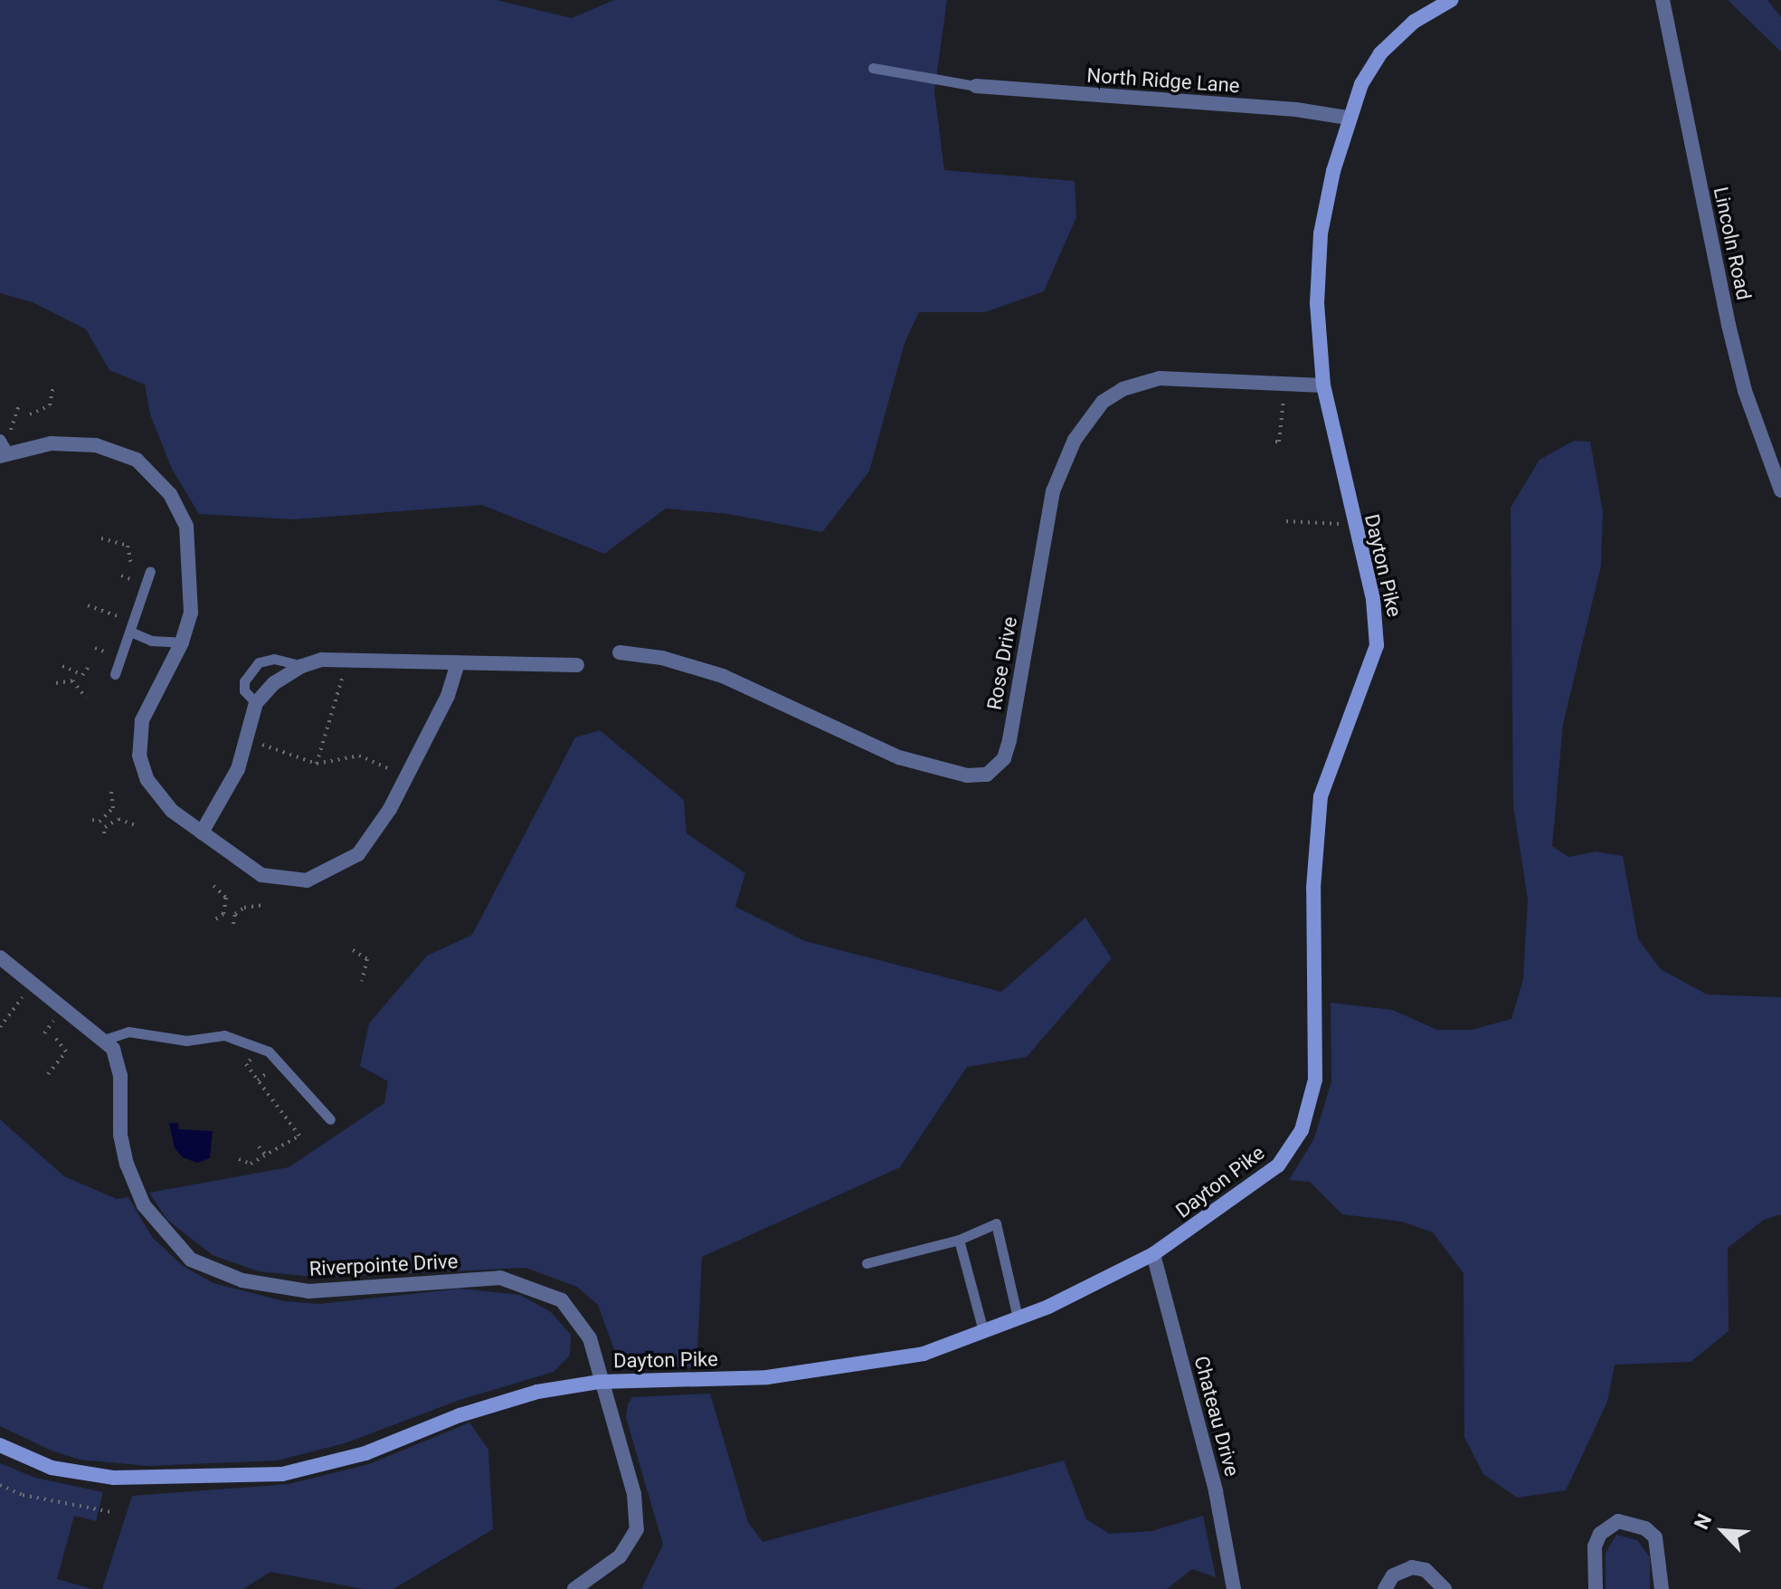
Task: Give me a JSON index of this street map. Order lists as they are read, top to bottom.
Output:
{
  "streets": {
    "street": [
      "North Ridge Lane",
      "Lincoln Road",
      "Dayton Pike",
      "Rose Drive",
      "Riverpointe Drive",
      "Chateau Drive"
    ]
  },
  "crossings": [
    ["North Ridge Lane", "Dayton Pike"],
    ["Dayton Pike", "Rose Drive"],
    ["Dayton Pike", "Riverpointe Drive"],
    ["Dayton Pike", "Chateau Drive"]
  ],
  "north": "top left"
}
